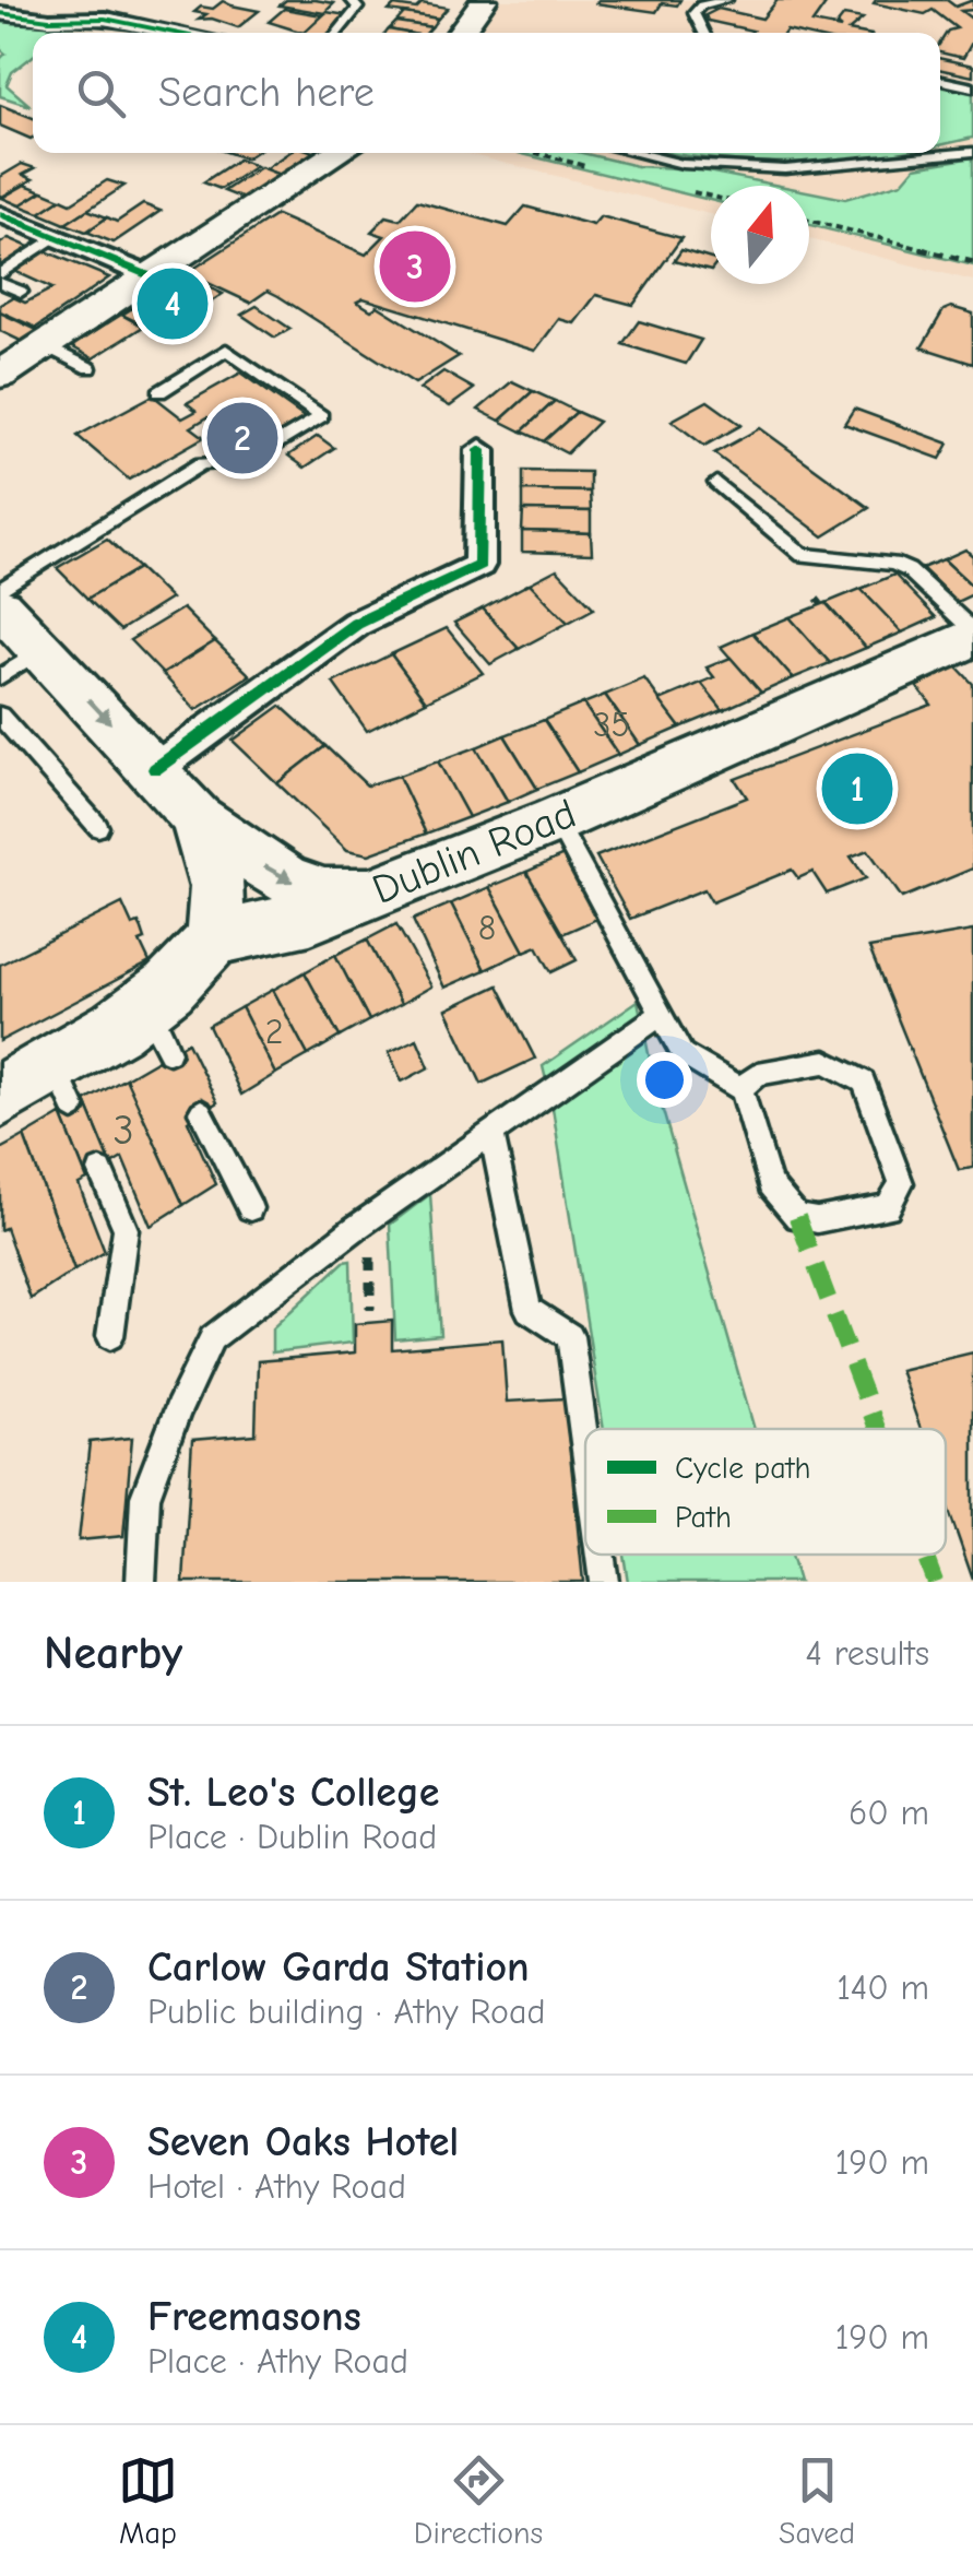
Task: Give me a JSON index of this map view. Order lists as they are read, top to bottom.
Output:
{
  "streets": {
    "main road": ["Dublin Road"]
  },
  "house_numbers": [
    "35",
    "8",
    "2",
    "3"
  ],
  "legend": ["Cycle path", "Path"],
  "north": "top",
  "page": {
    "search": "Search here",
    "pins": [
      "3",
      "4",
      "2",
      "1"
    ],
    "heading": ["Nearby", "4 results"],
    "list": [
      {
        "mark": "1",
        "name": "St. Leo's College",
        "note": "Place · Dublin Road",
        "value": "60 m"
      },
      {
        "mark": "2",
        "name": "Carlow Garda Station",
        "note": "Public building · Athy Road",
        "value": "140 m"
      },
      {
        "mark": "3",
        "name": "Seven Oaks Hotel",
        "note": "Hotel · Athy Road",
        "value": "190 m"
      },
      {
        "mark": "4",
        "name": "Freemasons",
        "note": "Place · Athy Road",
        "value": "190 m"
      }
    ],
    "nav": ["Map", "Directions", "Saved"]
  }
}
